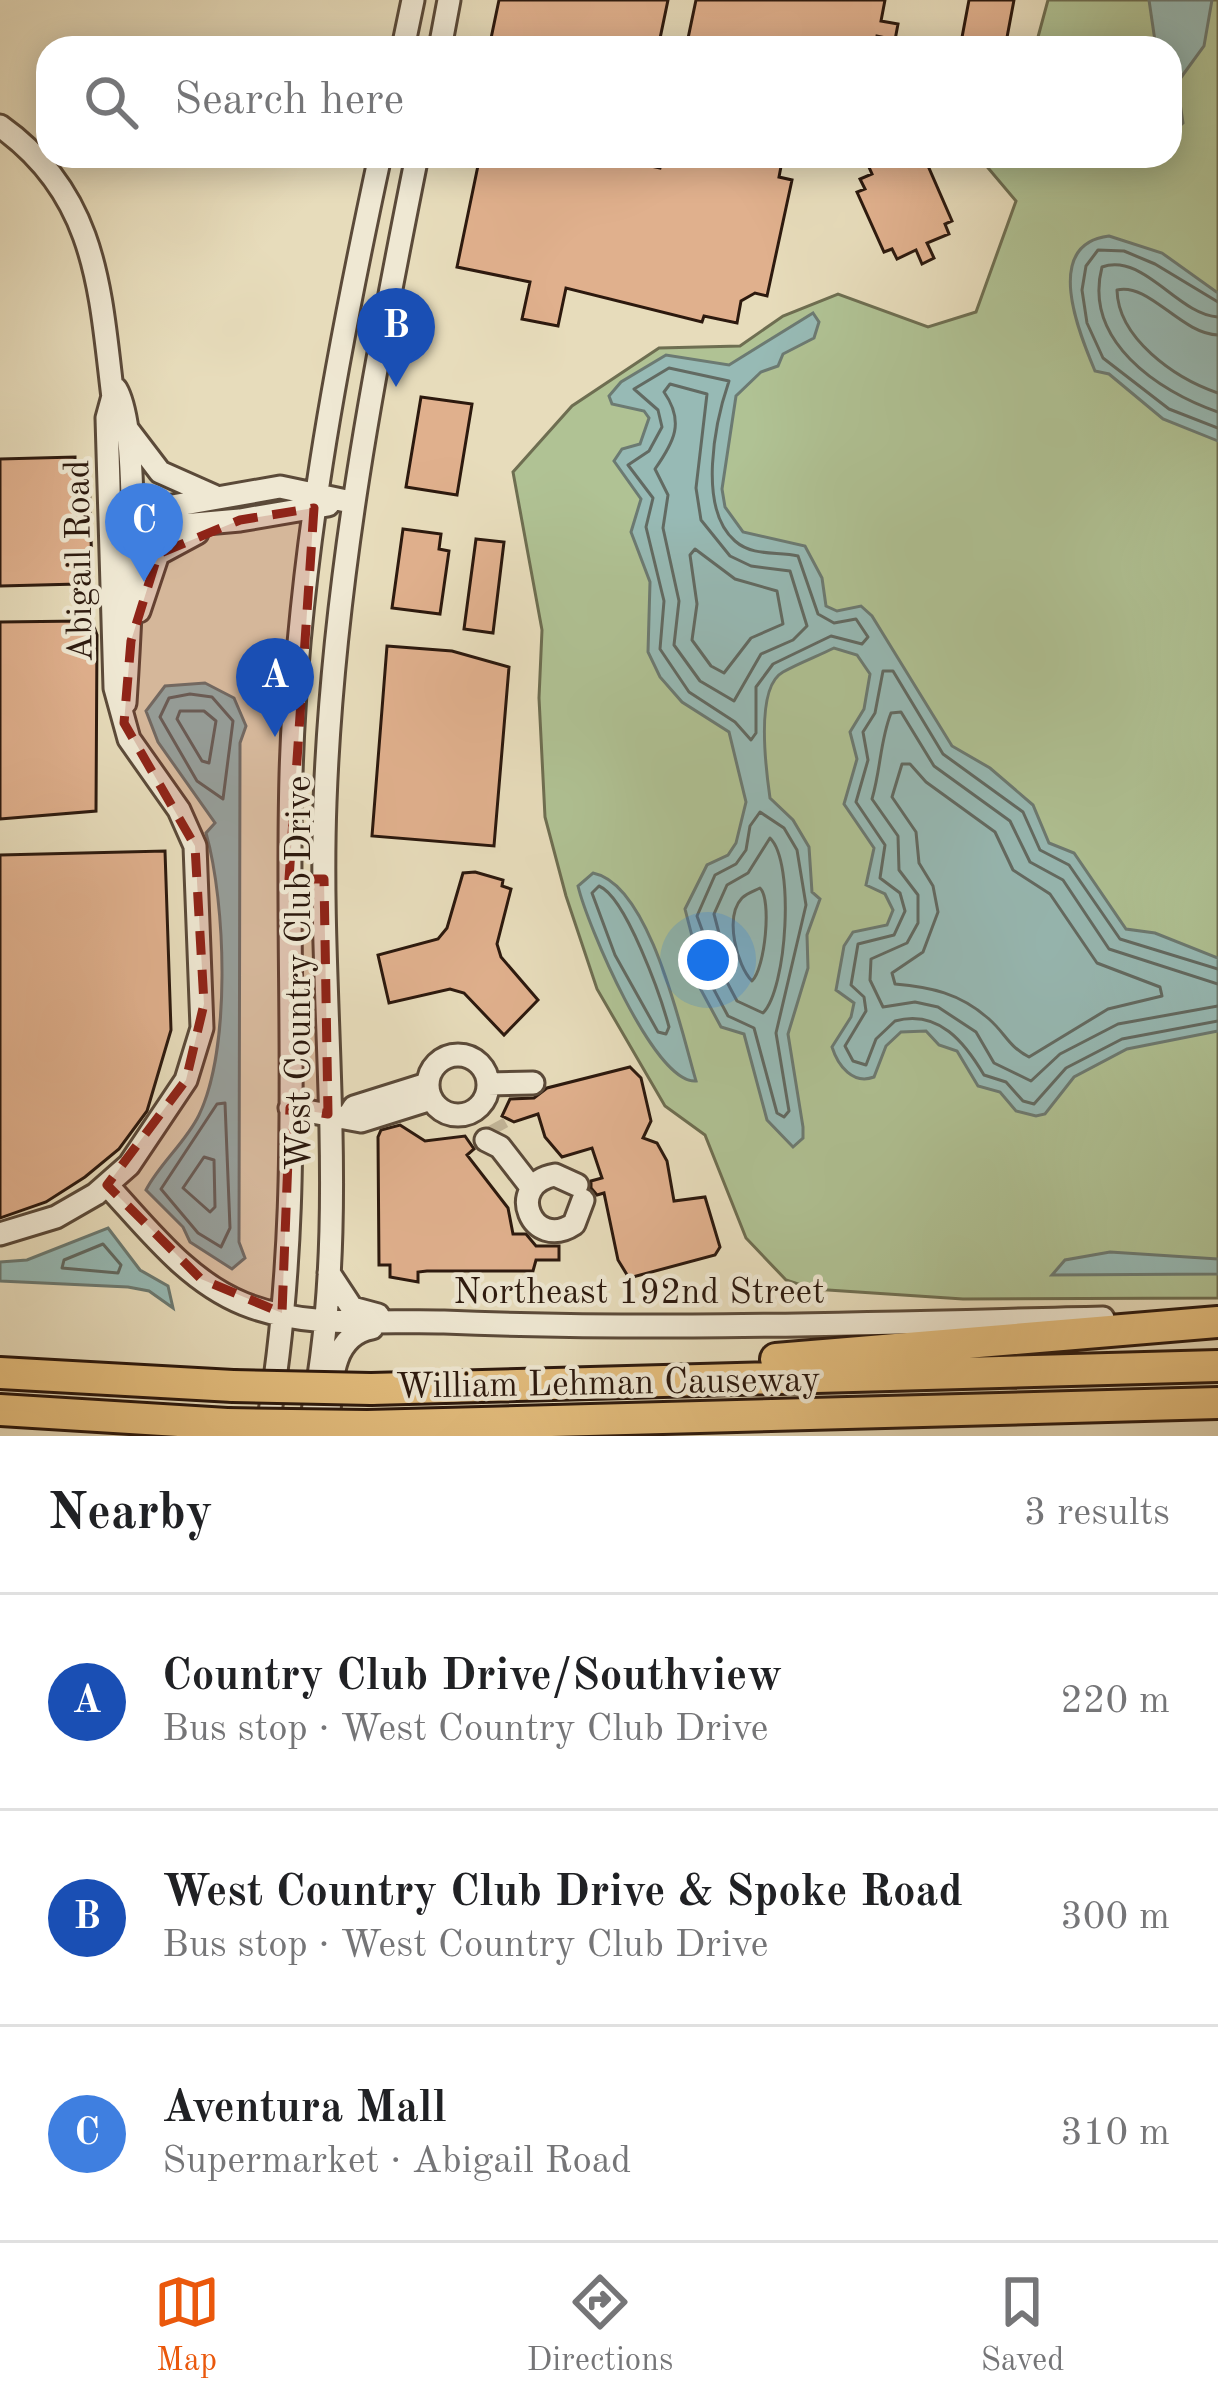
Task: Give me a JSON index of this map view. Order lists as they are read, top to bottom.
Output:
{
  "streets": {
    "highway": ["William Lehman Causeway"],
    "street": ["Abigail Road", "West Country Club Drive", "Northeast 192nd Street"]
  },
  "crossings": [
    ["Abigail Road", "Northeast 192nd Street"],
    ["West Country Club Drive", "Northeast 192nd Street"]
  ],
  "page": {
    "search": "Search here",
    "pins": ["B", "C", "A"],
    "heading": ["Nearby", "3 results"],
    "list": [
      {
        "mark": "A",
        "name": "Country Club Drive/Southview",
        "note": "Bus stop · West Country Club Drive",
        "value": "220 m"
      },
      {
        "mark": "B",
        "name": "West Country Club Drive & Spoke Road",
        "note": "Bus stop · West Country Club Drive",
        "value": "300 m"
      },
      {
        "mark": "C",
        "name": "Aventura Mall",
        "note": "Supermarket · Abigail Road",
        "value": "310 m"
      }
    ],
    "nav": ["Map", "Directions", "Saved"]
  }
}
